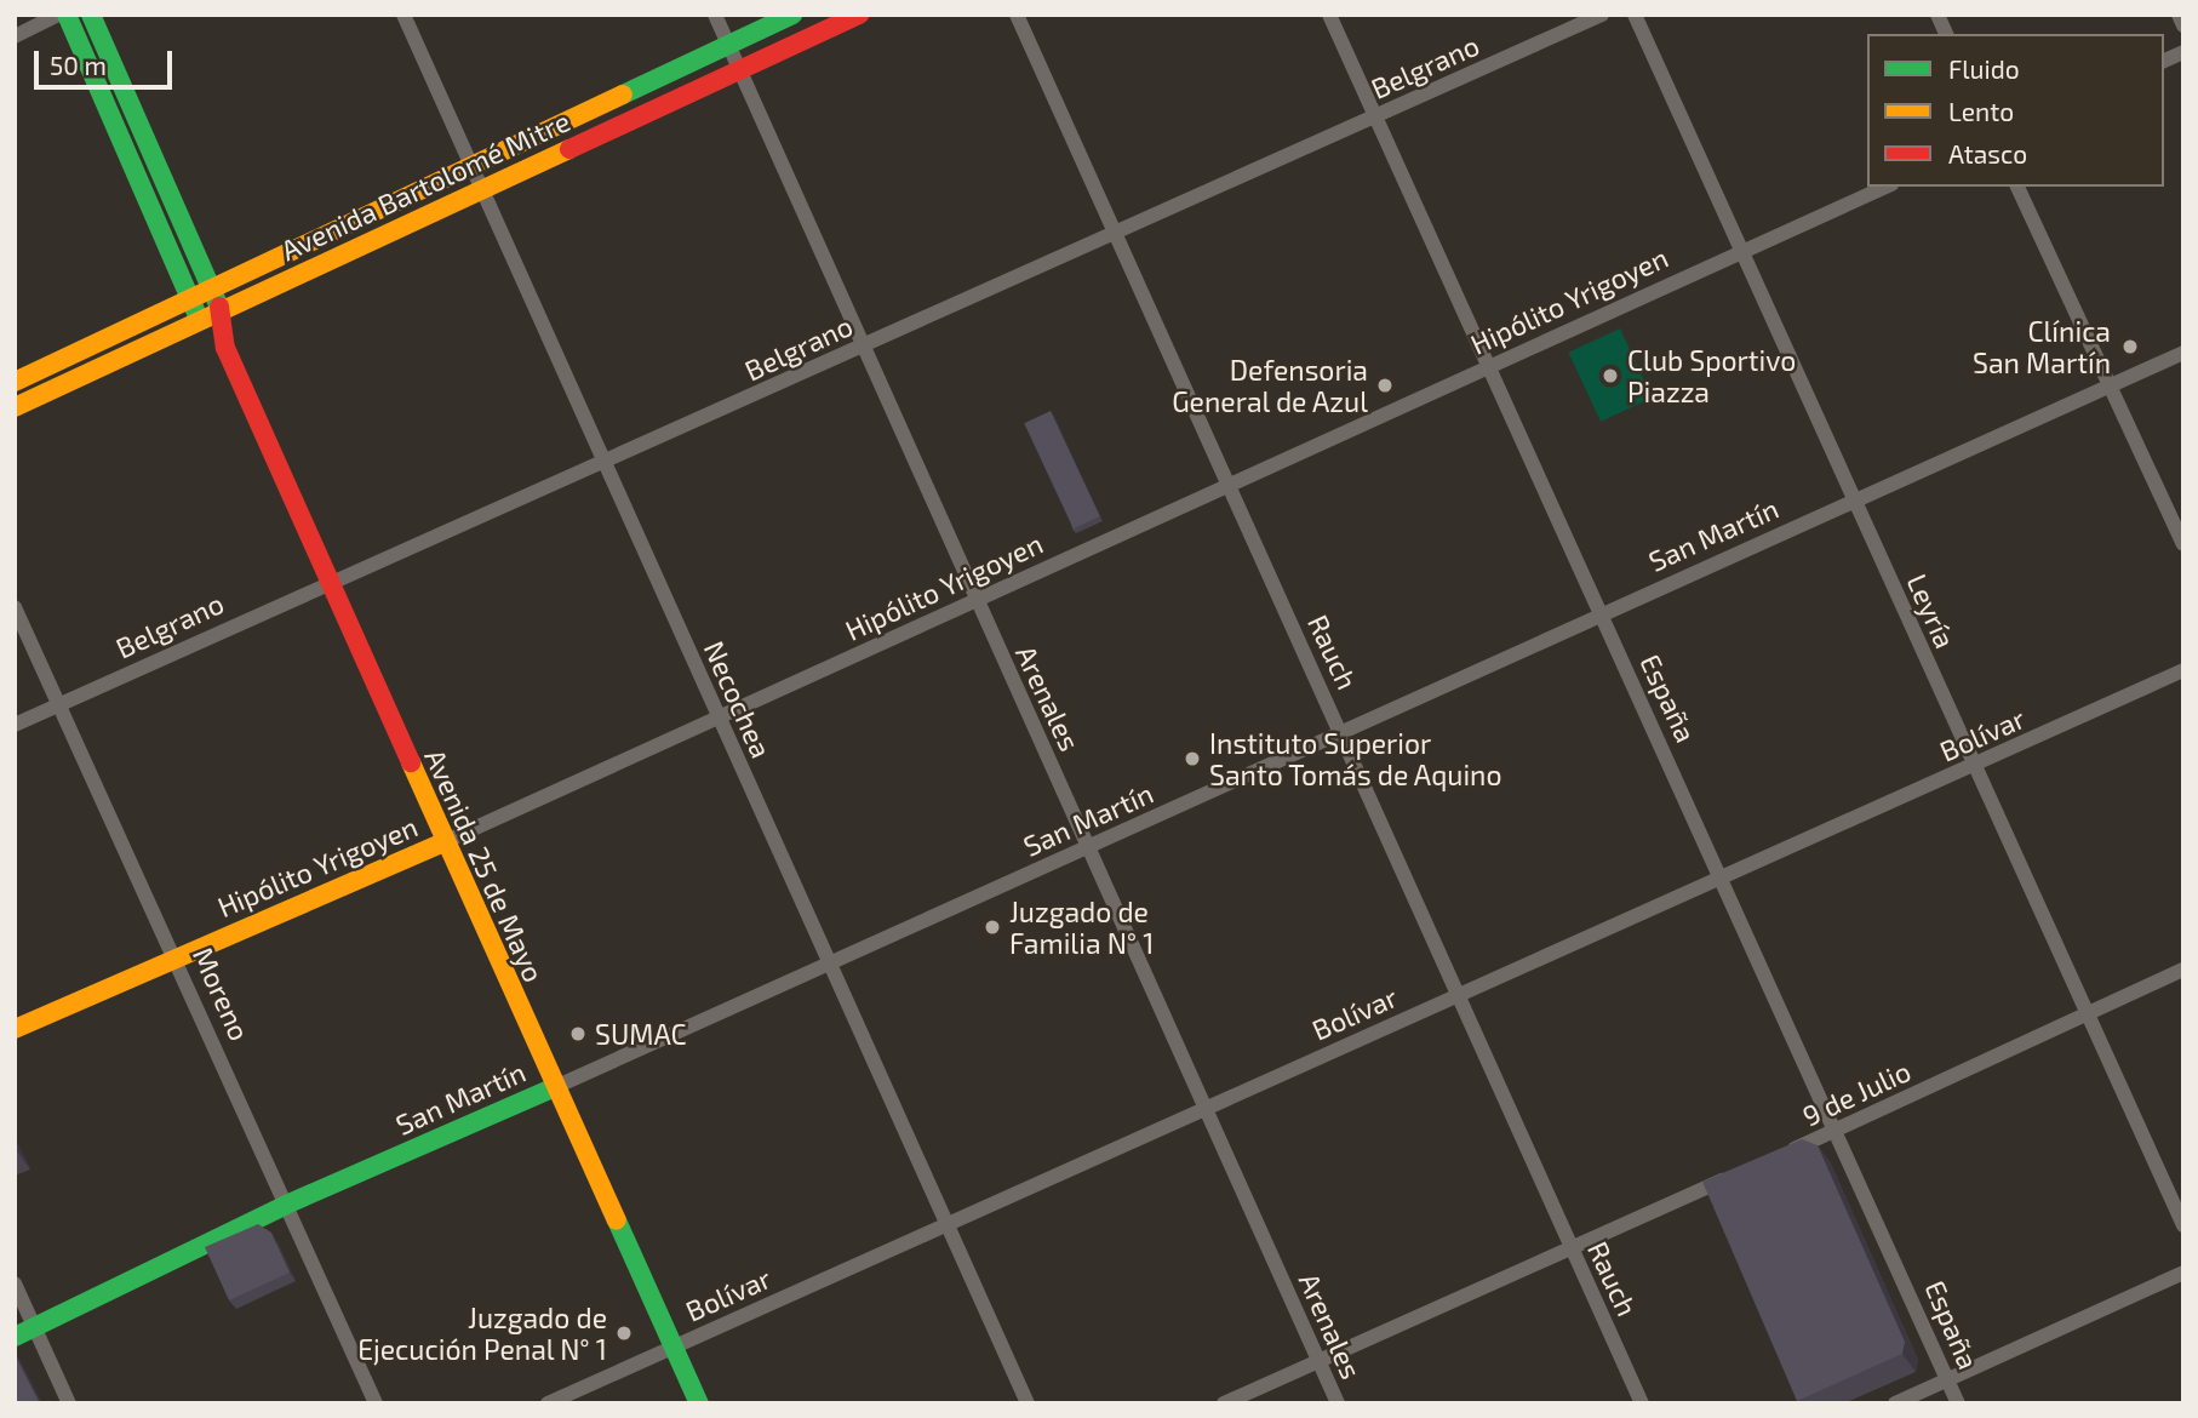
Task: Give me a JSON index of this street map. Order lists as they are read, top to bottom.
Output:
{
  "streets": {
    "main road": [
      "Avenida Bartolomé Mitre",
      "Hipólito Yrigoyen",
      "San Martín",
      "Avenida 25 de Mayo"
    ],
    "street": [
      "Belgrano",
      "Leyría",
      "Rauch",
      "Arenales",
      "España",
      "Necochea",
      "Bolívar",
      "Moreno",
      "9 de Julio"
    ]
  },
  "crossings": [
    ["Belgrano", "Rauch"],
    ["Belgrano", "Arenales"],
    ["Belgrano", "España"],
    ["Belgrano", "Necochea"],
    ["Belgrano", "Avenida 25 de Mayo"],
    ["Belgrano", "Moreno"],
    ["Avenida Bartolomé Mitre", "Arenales"],
    ["Avenida Bartolomé Mitre", "Necochea"],
    ["Avenida Bartolomé Mitre", "Avenida 25 de Mayo"],
    ["Hipólito Yrigoyen", "Leyría"],
    ["Hipólito Yrigoyen", "Rauch"],
    ["Hipólito Yrigoyen", "Arenales"],
    ["Hipólito Yrigoyen", "España"],
    ["Hipólito Yrigoyen", "Necochea"],
    ["Hipólito Yrigoyen", "Avenida 25 de Mayo"],
    ["Hipólito Yrigoyen", "Moreno"],
    ["San Martín", "Leyría"],
    ["San Martín", "Rauch"],
    ["San Martín", "Arenales"],
    ["San Martín", "España"],
    ["San Martín", "Necochea"],
    ["San Martín", "Avenida 25 de Mayo"],
    ["San Martín", "Moreno"],
    ["Leyría", "Bolívar"],
    ["Leyría", "9 de Julio"],
    ["Rauch", "Bolívar"],
    ["Arenales", "Bolívar"],
    ["España", "Bolívar"],
    ["España", "9 de Julio"],
    ["Necochea", "Bolívar"],
    ["Bolívar", "Avenida 25 de Mayo"]
  ],
  "places": [
    "Clínica San Martín",
    "Club Sportivo Piazza",
    "Defensoria General de Azul",
    "Instituto Superior Santo Tomás de Aquino",
    "Juzgado de Familia N° 1",
    "SUMAC",
    "Juzgado de Ejecución Penal N° 1"
  ],
  "legend": ["Fluido", "Lento", "Atasco"],
  "scale_bar": "50 m"
}
